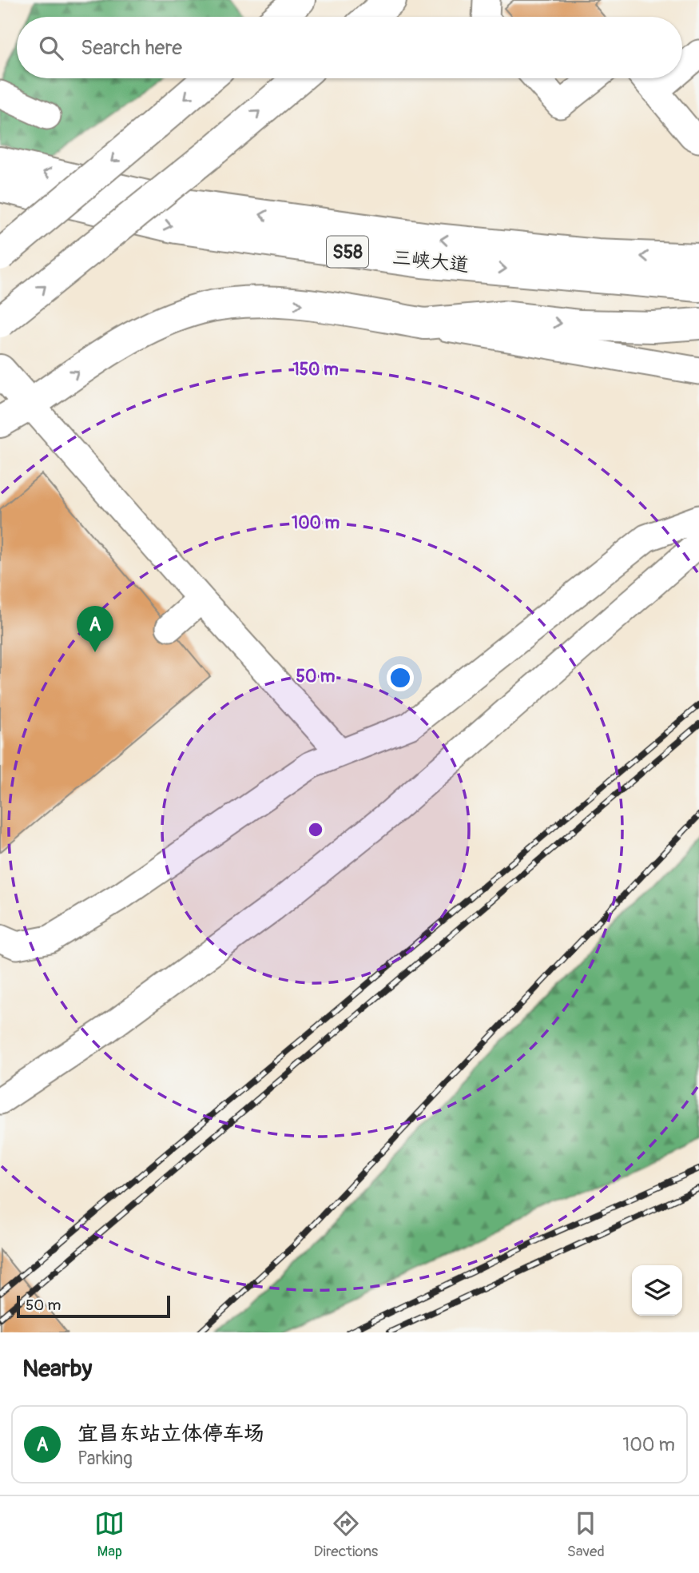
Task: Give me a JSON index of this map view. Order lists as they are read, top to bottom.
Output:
{
  "streets": {
    "main road": ["S58", "三峡大道"]
  },
  "scale_bar": "50 m",
  "page": {
    "search": "Search here",
    "pins": "A",
    "scale": "50 m",
    "heading": "Nearby",
    "list": [
      {
        "mark": "A",
        "name": "宜昌东站立体停车场",
        "note": "Parking",
        "value": "100 m"
      }
    ],
    "nav": ["Map", "Directions", "Saved"]
  },
  "rings": ["150 m", "100 m", "50 m"]
}
